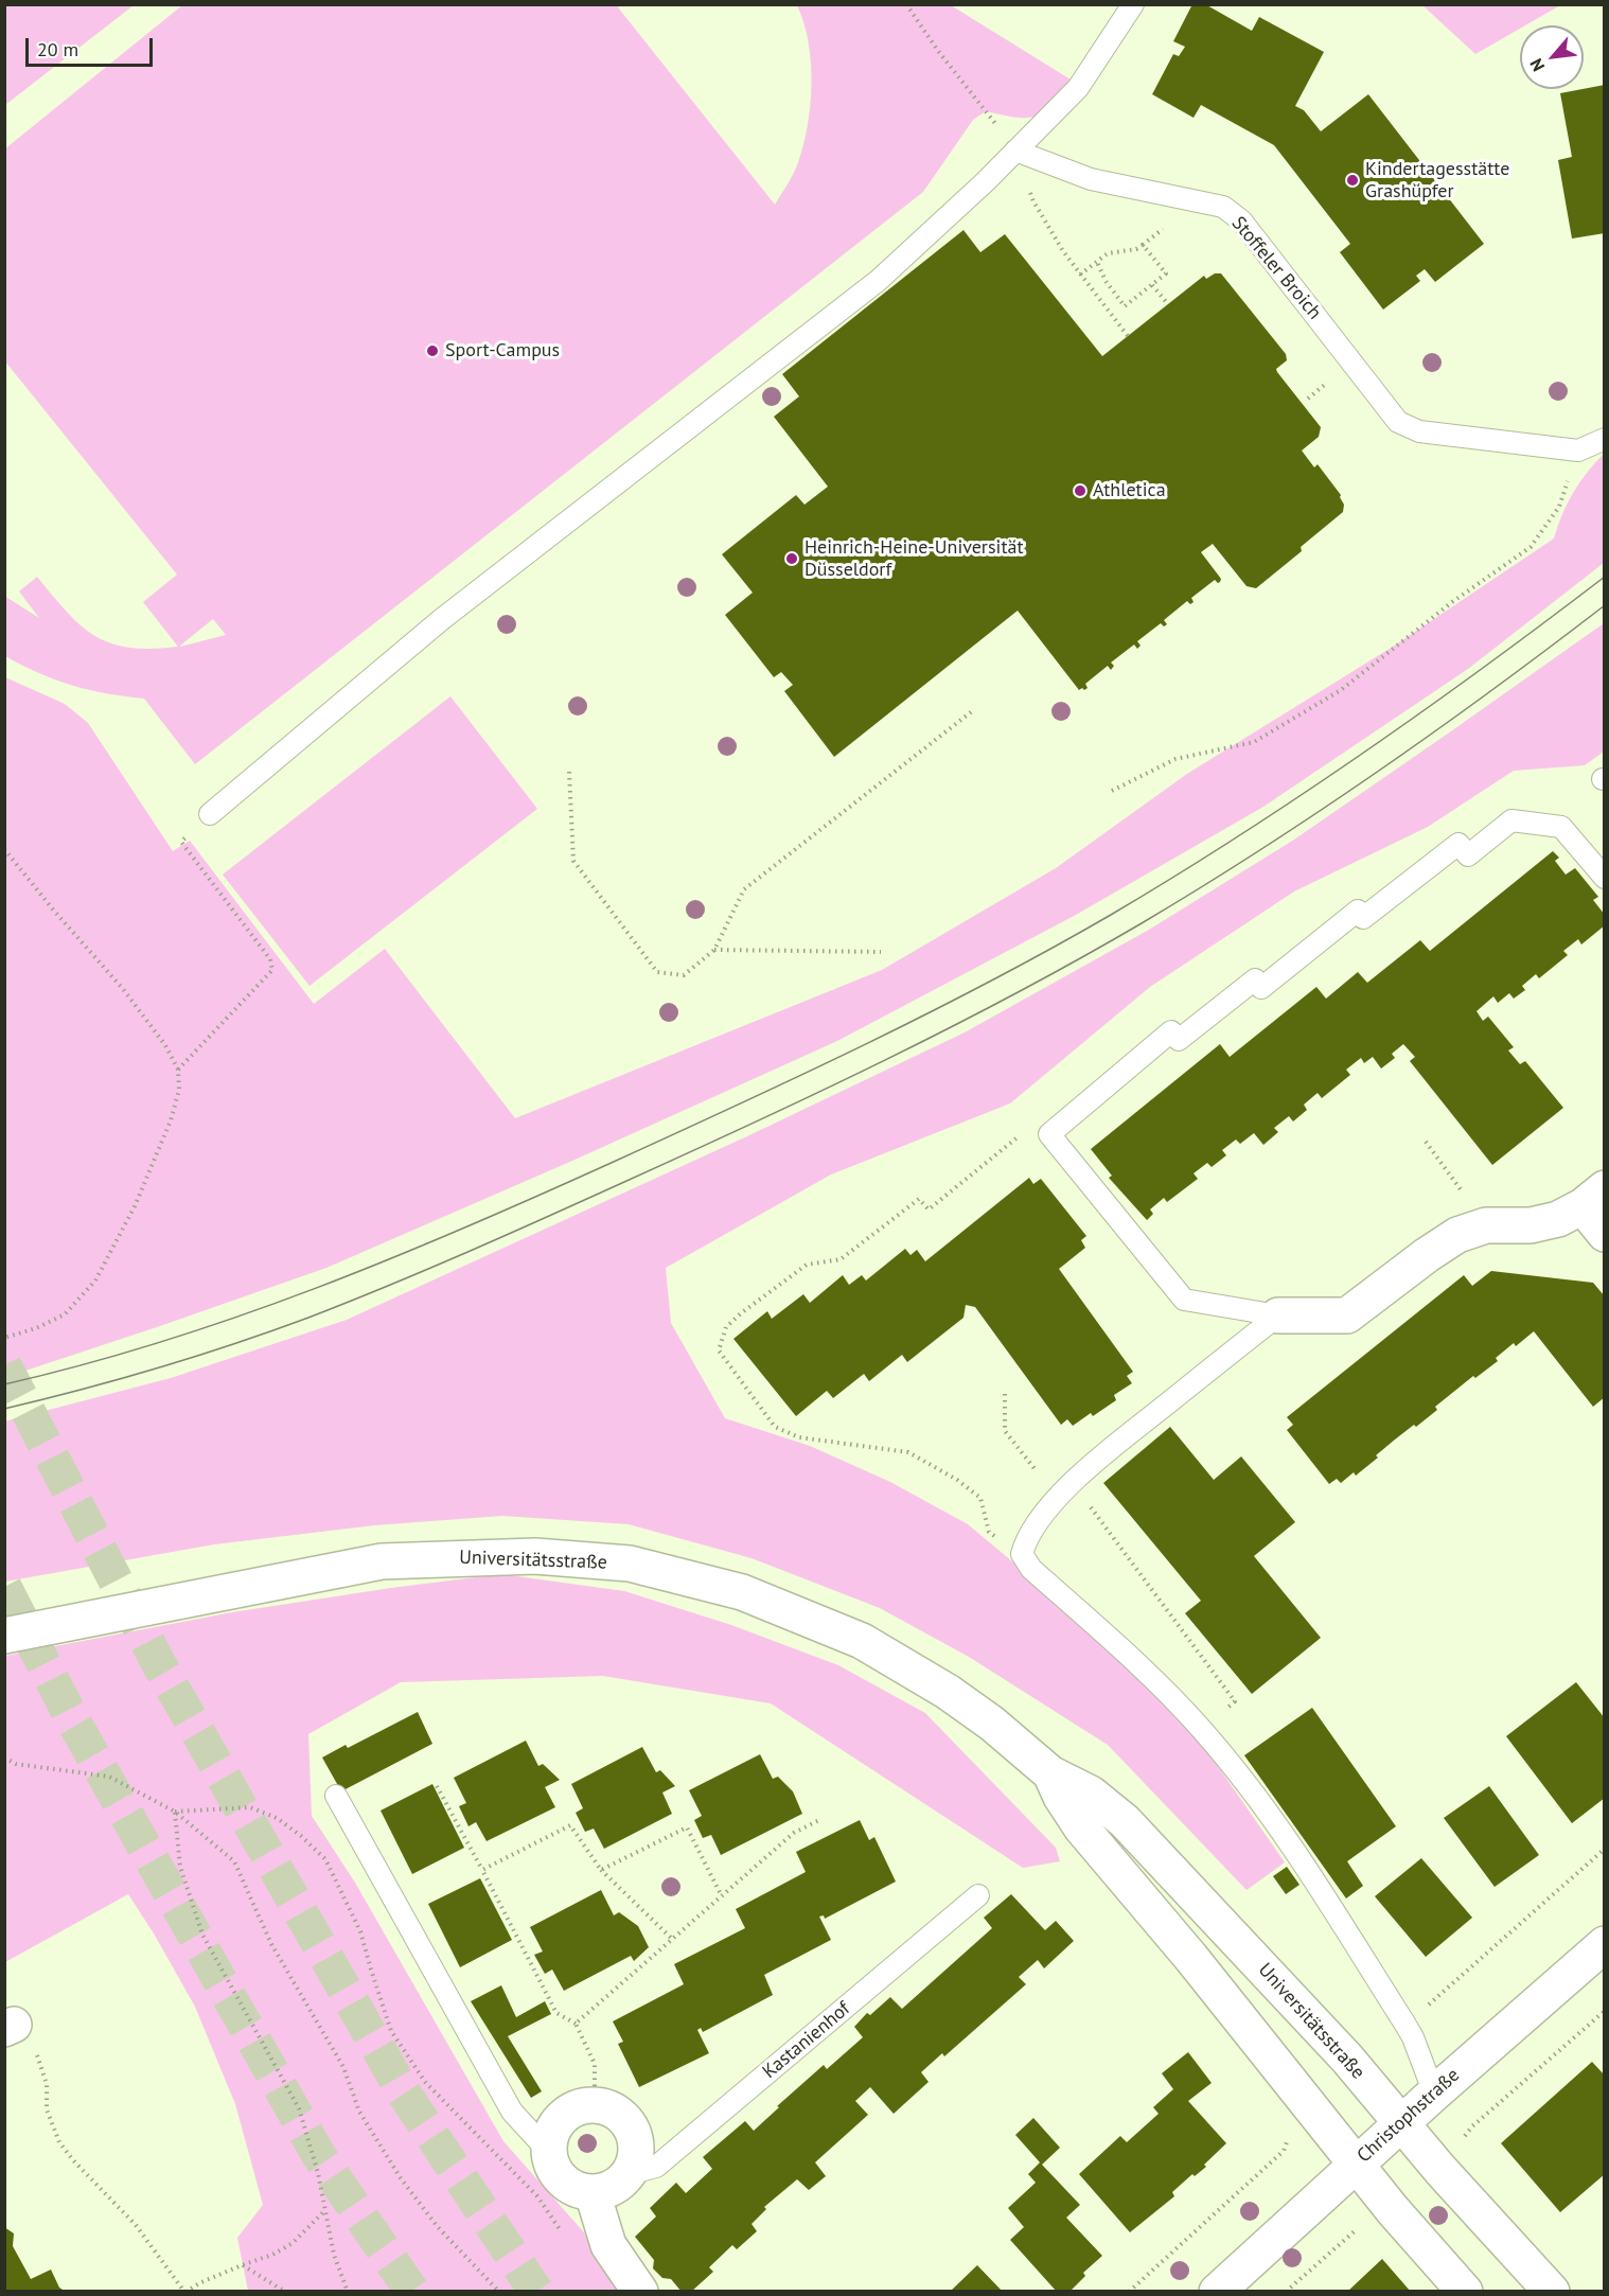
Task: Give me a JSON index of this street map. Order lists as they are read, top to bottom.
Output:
{
  "streets": {
    "street": ["Universitätsstraße", "Kastanienhof", "Christophstraße"],
    "lane": ["Stoffeler Broich"]
  },
  "crossings": [
    ["Universitätsstraße", "Christophstraße"]
  ],
  "places": [
    "Kindertagesstätte Grashüpfer",
    "Sport-Campus",
    "Athletica",
    "Heinrich-Heine-Universität Düsseldorf"
  ],
  "scale_bar": "20 m",
  "north": "bottom left"
}
